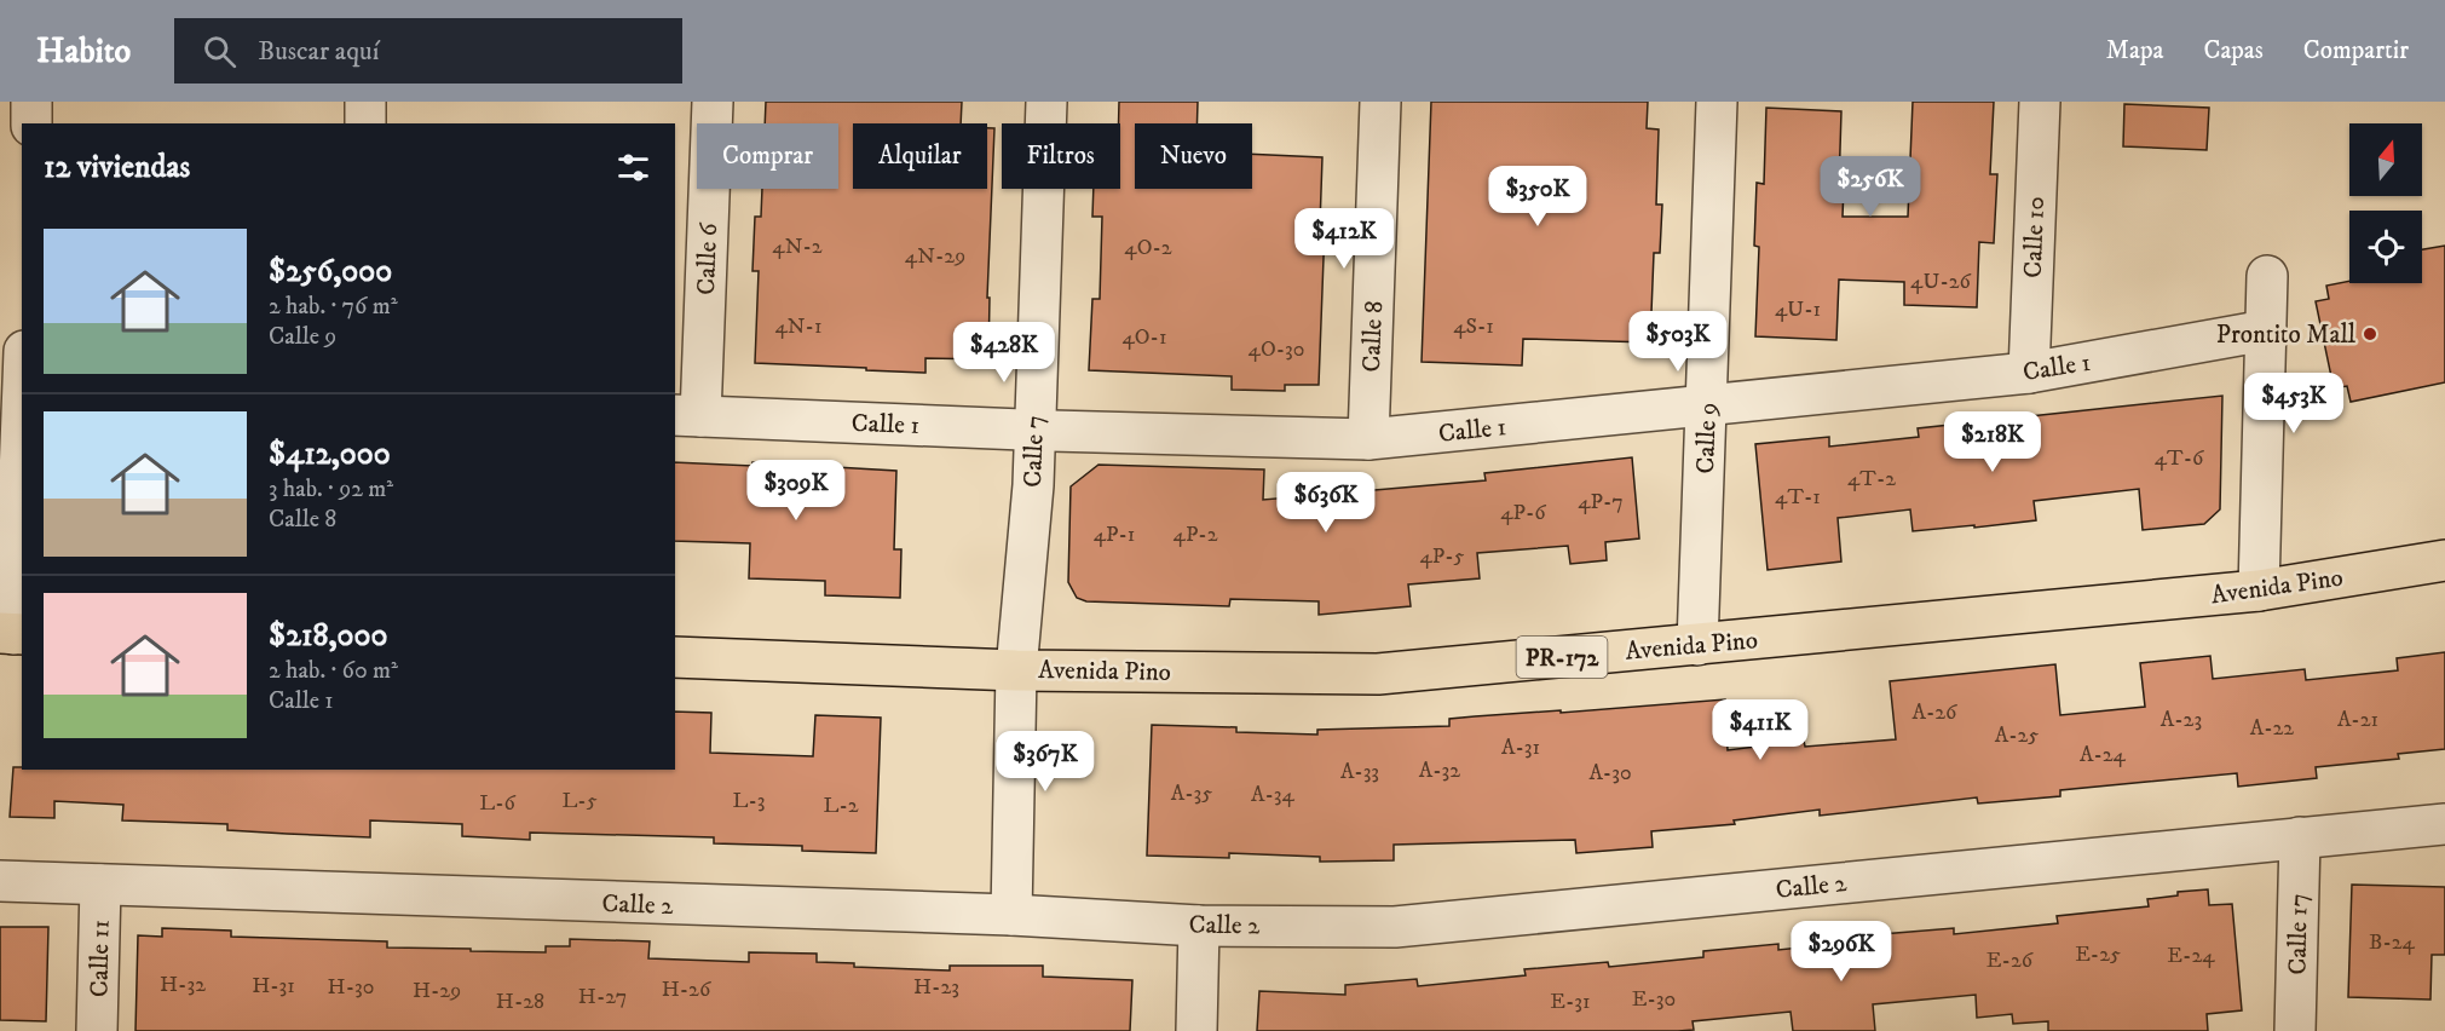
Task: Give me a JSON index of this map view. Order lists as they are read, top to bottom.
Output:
{
  "streets": {
    "main road": ["Avenida Pino", "PR-172"],
    "street": [
      "Calle 10",
      "Calle 6",
      "Calle 8",
      "Calle 1",
      "Calle 9",
      "Calle 7",
      "Calle 2",
      "Calle 17",
      "Calle 11"
    ]
  },
  "crossings": [
    ["Calle 10", "Calle 1"],
    ["Calle 6", "Calle 1"],
    ["Calle 8", "Calle 1"],
    ["Calle 1", "Calle 9"],
    ["Calle 1", "Calle 7"],
    ["Calle 9", "Avenida Pino"],
    ["Calle 7", "Avenida Pino"],
    ["Calle 7", "Calle 2"],
    ["Calle 2", "Calle 17"],
    ["Calle 2", "Calle 11"]
  ],
  "places": ["Prontito Mall"],
  "house_numbers": [
    "4N-2",
    "4O-2",
    "4N-29",
    "4U-26",
    "4U-1",
    "4N-1",
    "4S-1",
    "4O-1",
    "4O-30",
    "4T-6",
    "4T-2",
    "4T-1",
    "4P-7",
    "4P-6",
    "4P-1",
    "4P-2",
    "4P-5",
    "A-26",
    "A-23",
    "A-21",
    "A-22",
    "A-25",
    "A-31",
    "A-24",
    "A-32",
    "A-33",
    "A-30",
    "A-35",
    "A-34",
    "L-5",
    "L-3",
    "L-6",
    "L-2",
    "B-24",
    "E-25",
    "E-24",
    "E-26",
    "H-32",
    "H-31",
    "H-30",
    "H-23",
    "H-26",
    "H-29",
    "H-27",
    "E-30",
    "H-28",
    "E-31"
  ],
  "north": "top",
  "page": {
    "header": "Habito",
    "search": "Buscar aquí",
    "nav": ["Mapa", "Capas", "Compartir"],
    "chip": [
      "Comprar",
      "Alquilar",
      "Filtros",
      "Nuevo"
    ],
    "heading": "12 viviendas",
    "price": [
      "$256K",
      "$350K",
      "$412K",
      "$503K",
      "$428K",
      "$453K",
      "$218K",
      "$309K",
      "$636K",
      "$411K",
      "$367K",
      "$296K"
    ],
    "list": [
      {
        "name": "$256,000",
        "note": "2 hab. · 76 m² · Calle 9"
      },
      {
        "name": "$412,000",
        "note": "3 hab. · 92 m² · Calle 8"
      },
      {
        "name": "$218,000",
        "note": "2 hab. · 60 m² · Calle 1"
      }
    ]
  }
}
